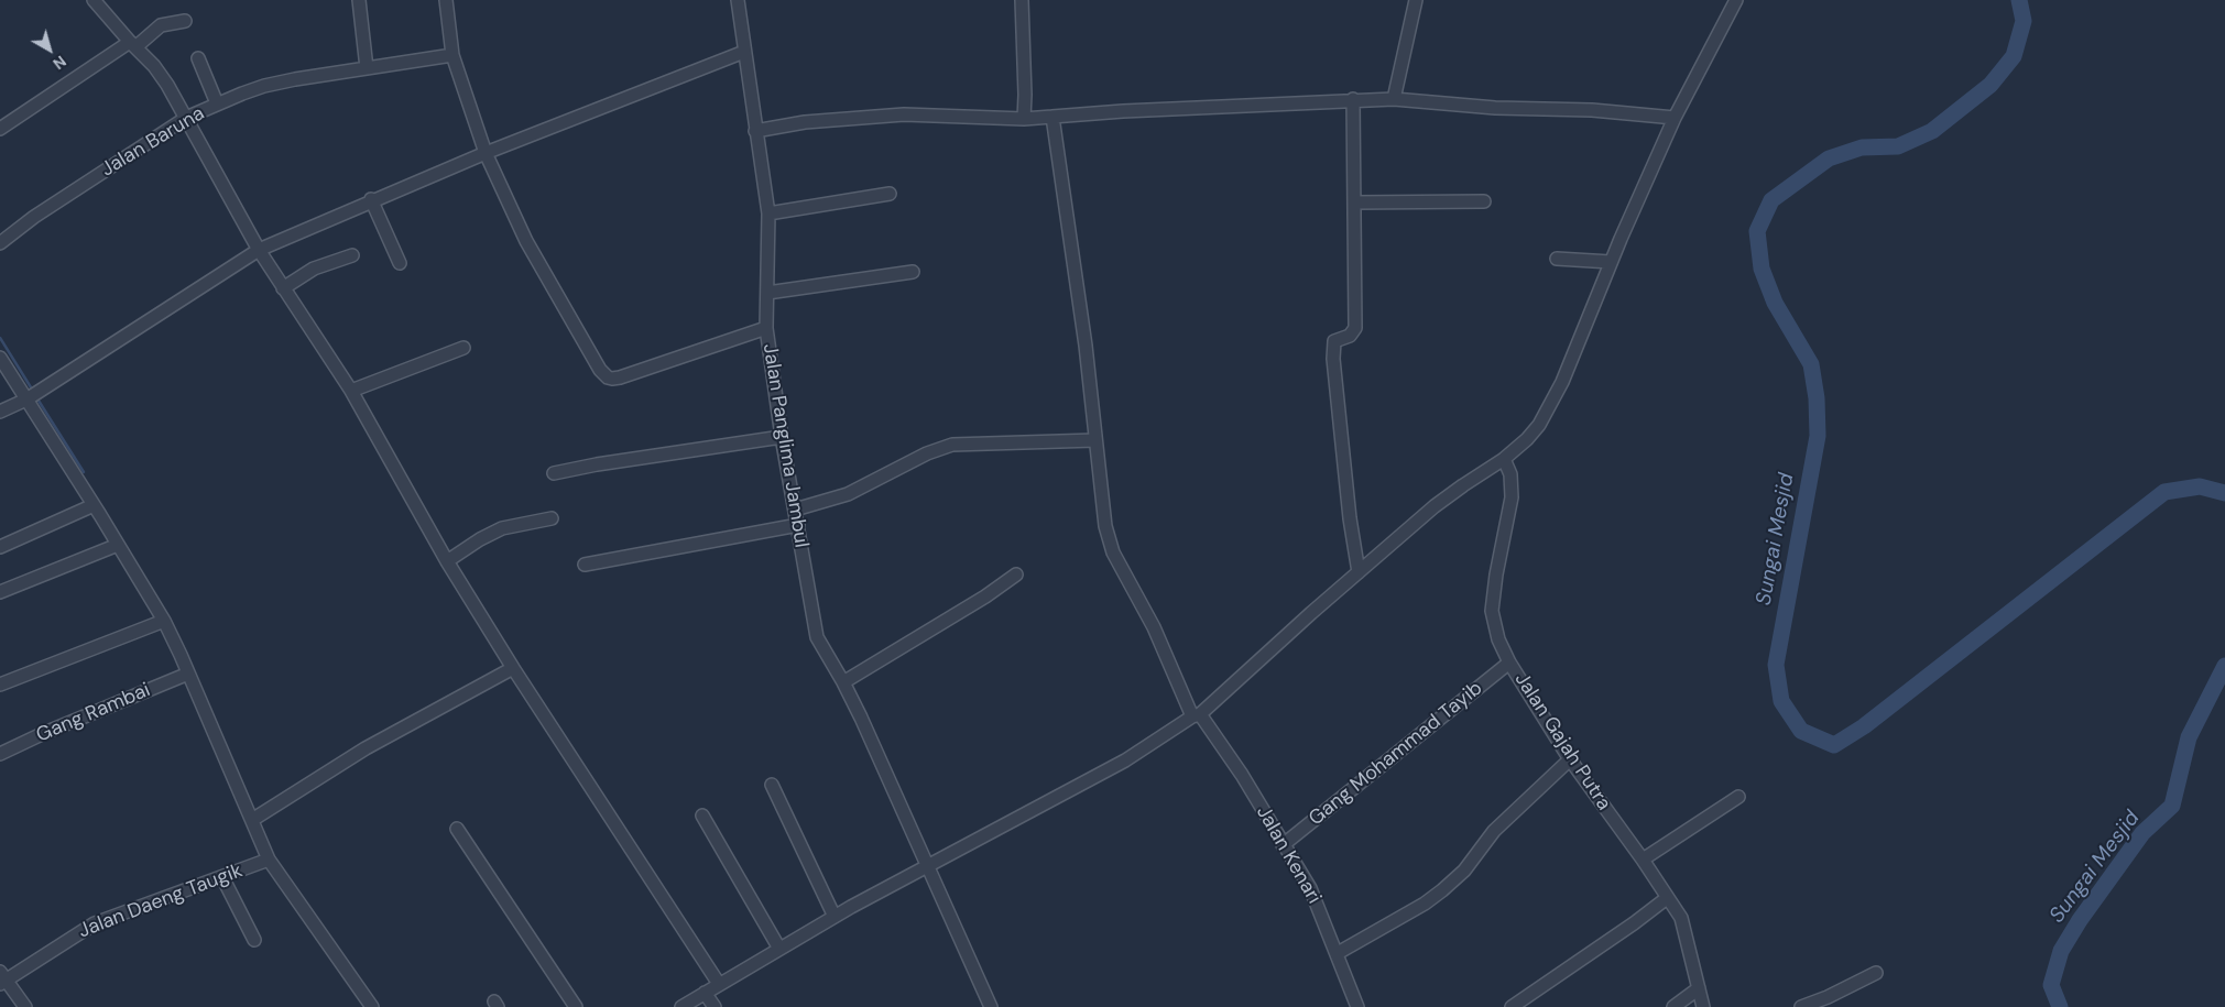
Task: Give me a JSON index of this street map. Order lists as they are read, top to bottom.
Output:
{
  "streets": {
    "street": [
      "Jalan Baruna",
      "Jalan Panglima Jambul",
      "Gang Rambai",
      "Jalan Gajah Putra",
      "Gang Mohammad Tayib",
      "Jalan Kenari",
      "Jalan Daeng Taugik"
    ]
  },
  "crossings": [
    ["Jalan Gajah Putra", "Gang Mohammad Tayib"],
    ["Gang Mohammad Tayib", "Jalan Kenari"]
  ],
  "water": ["Sungai Mesjid"],
  "north": "bottom right"
}
